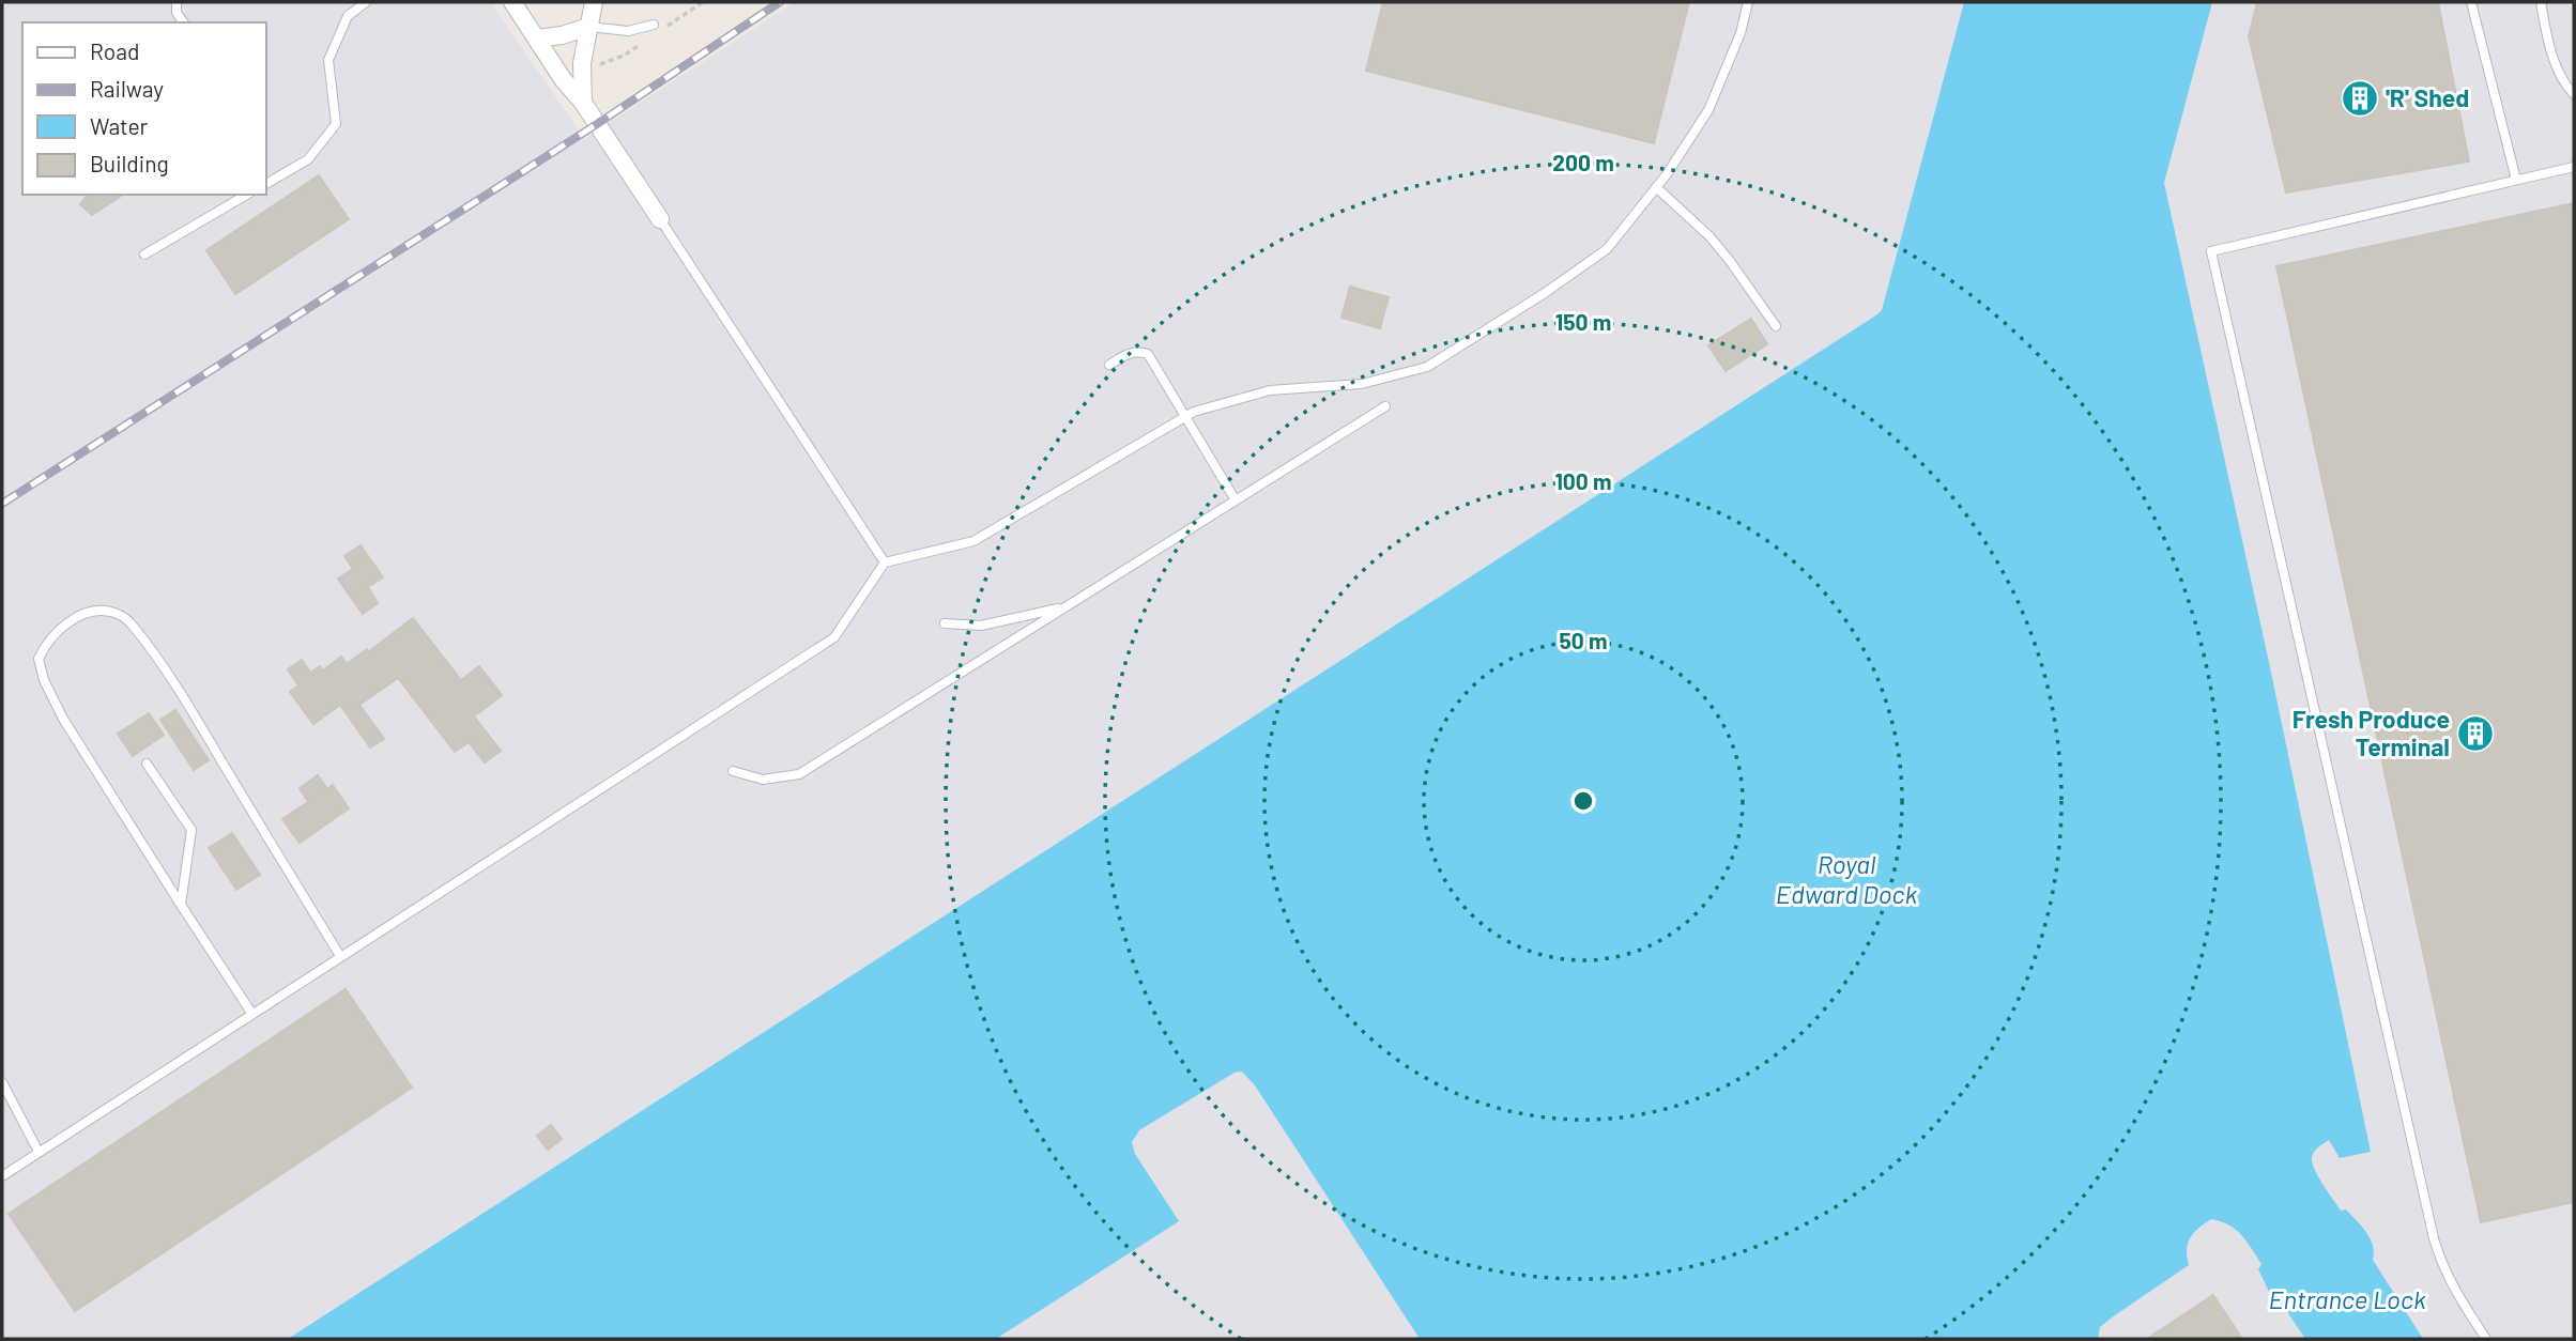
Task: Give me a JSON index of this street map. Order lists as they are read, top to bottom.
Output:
{
  "water": ["Royal Edward Dock", "Entrance Lock"],
  "places": {
    "building": ["'R' Shed", "Fresh Produce Terminal"]
  },
  "legend": [
    "Road",
    "Railway",
    "Water",
    "Building"
  ],
  "rings": [
    "200 m",
    "150 m",
    "100 m",
    "50 m"
  ]
}
